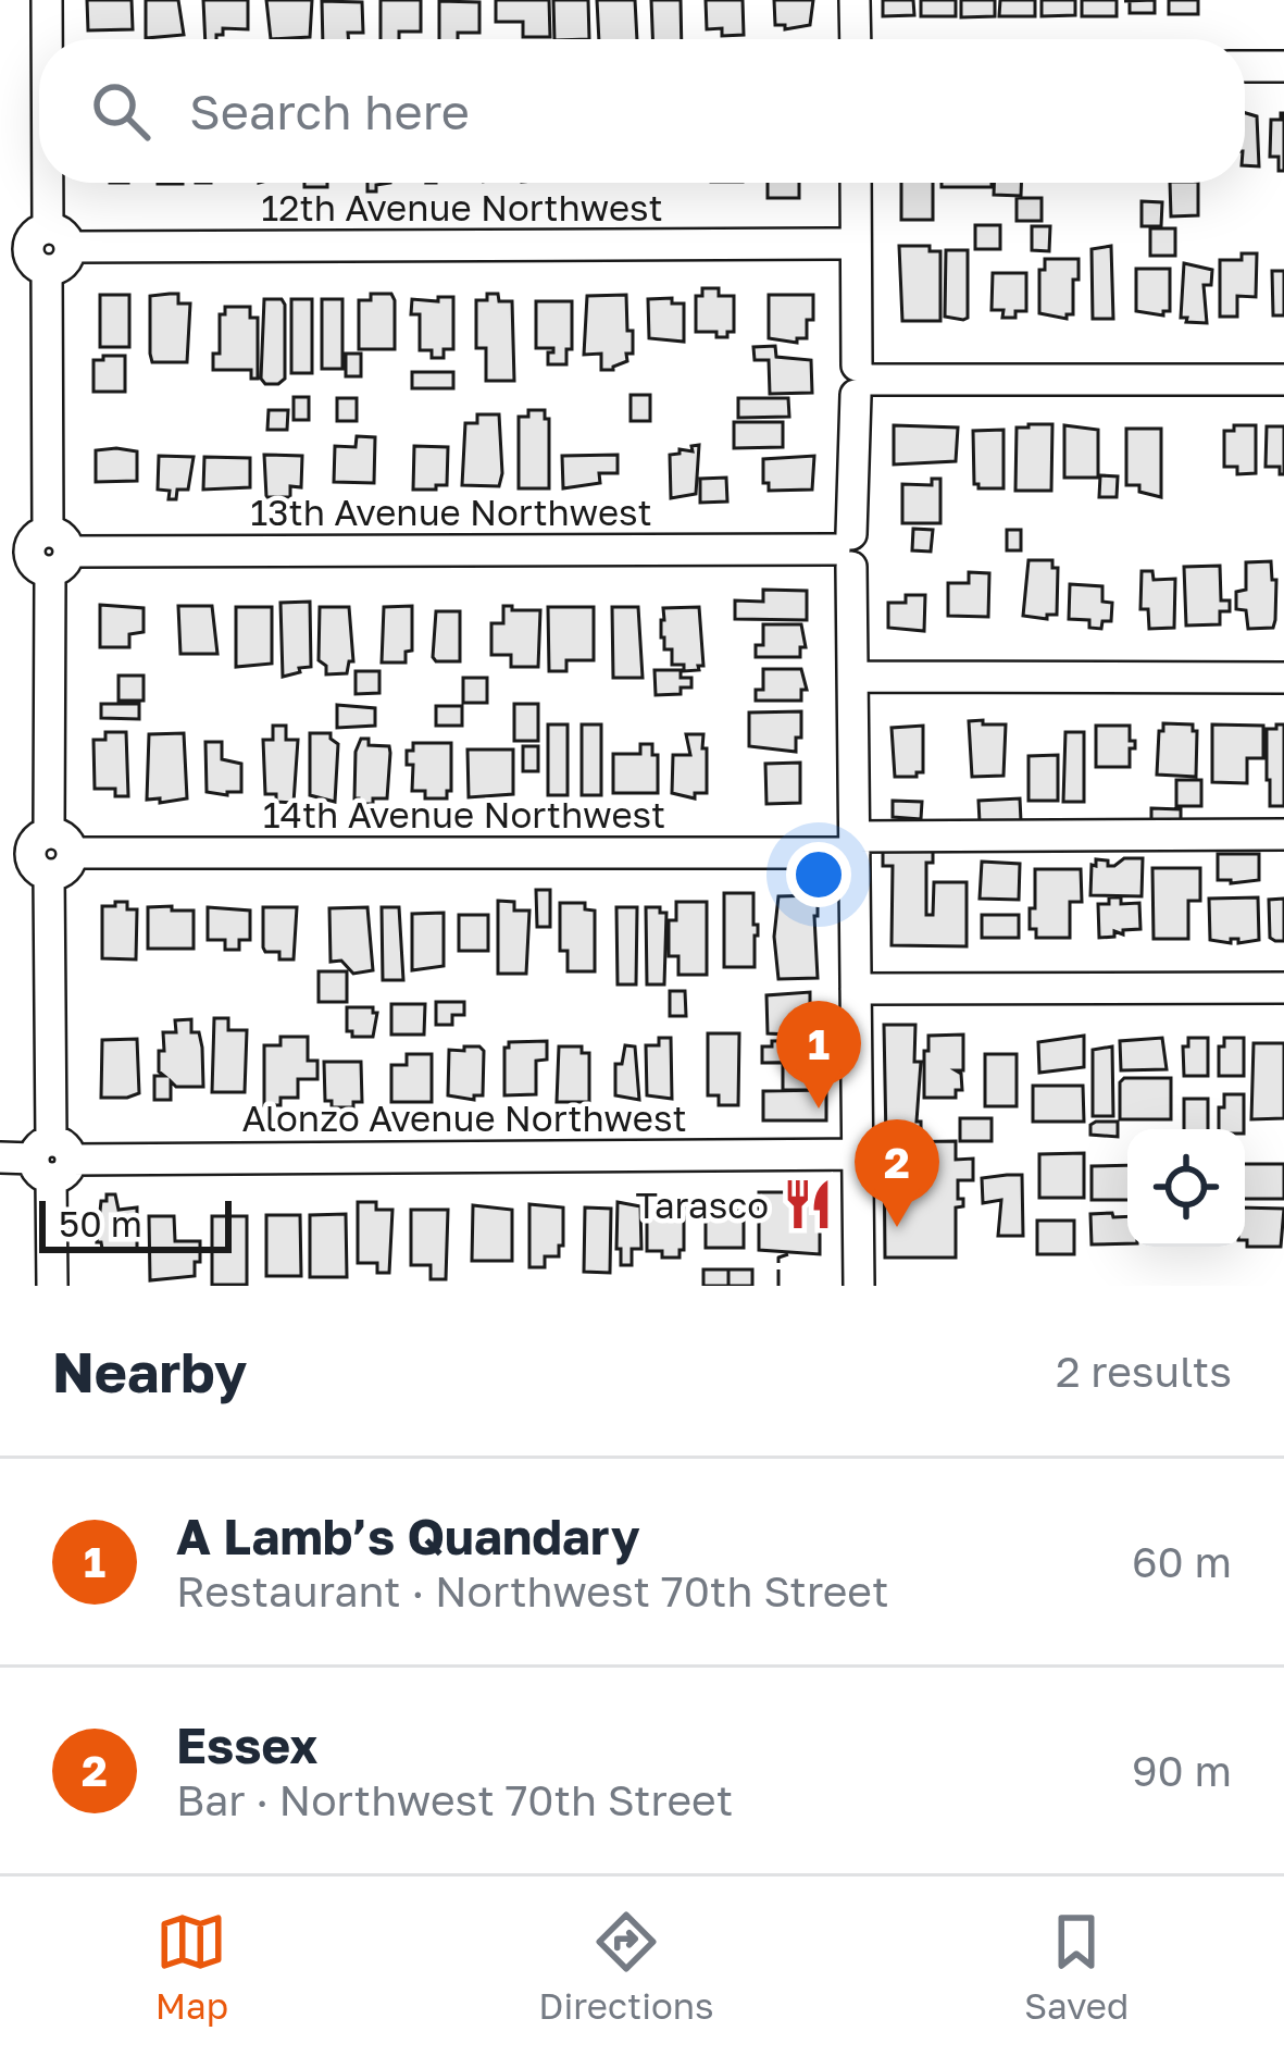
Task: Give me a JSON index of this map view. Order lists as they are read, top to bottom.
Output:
{
  "streets": {
    "street": [
      "12th Avenue Northwest",
      "13th Avenue Northwest",
      "14th Avenue Northwest",
      "Alonzo Avenue Northwest"
    ]
  },
  "places": {
    "restaurant": ["Tarasco"]
  },
  "scale_bar": "50 m",
  "page": {
    "search": "Search here",
    "pins": ["1", "2"],
    "scale": "50 m",
    "heading": ["Nearby", "2 results"],
    "list": [
      {
        "mark": "1",
        "name": "A Lamb’s Quandary",
        "note": "Restaurant · Northwest 70th Street",
        "value": "60 m"
      },
      {
        "mark": "2",
        "name": "Essex",
        "note": "Bar · Northwest 70th Street",
        "value": "90 m"
      }
    ],
    "nav": ["Map", "Directions", "Saved"]
  }
}
